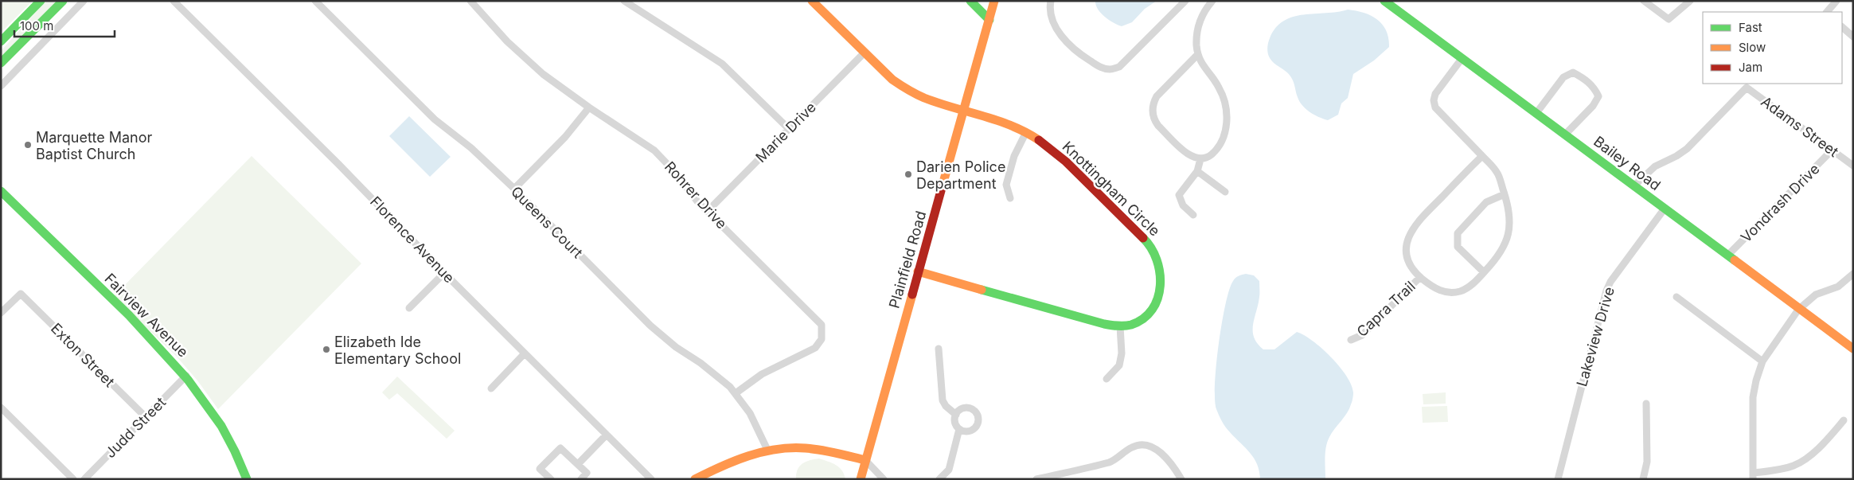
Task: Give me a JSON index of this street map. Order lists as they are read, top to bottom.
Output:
{
  "streets": {
    "street": [
      "Adams Street",
      "Marie Drive",
      "Bailey Road",
      "Knottingham Circle",
      "Rohrer Drive",
      "Vondrash Drive",
      "Queens Court",
      "Florence Avenue",
      "Plainfield Road",
      "Capra Trail",
      "Fairview Avenue",
      "Lakeview Drive",
      "Exton Street",
      "Judd Street"
    ]
  },
  "crossings": [
    ["Adams Street", "Bailey Road"],
    ["Adams Street", "Vondrash Drive"],
    ["Marie Drive", "Knottingham Circle"],
    ["Marie Drive", "Rohrer Drive"],
    ["Bailey Road", "Vondrash Drive"],
    ["Bailey Road", "Lakeview Drive"],
    ["Knottingham Circle", "Plainfield Road"],
    ["Rohrer Drive", "Queens Court"],
    ["Fairview Avenue", "Judd Street"],
    ["Exton Street", "Judd Street"]
  ],
  "places": ["Marquette Manor Baptist Church", "Darien Police Department", "Elizabeth Ide Elementary School"],
  "legend": ["Fast", "Slow", "Jam"],
  "scale_bar": "100 m"
}
